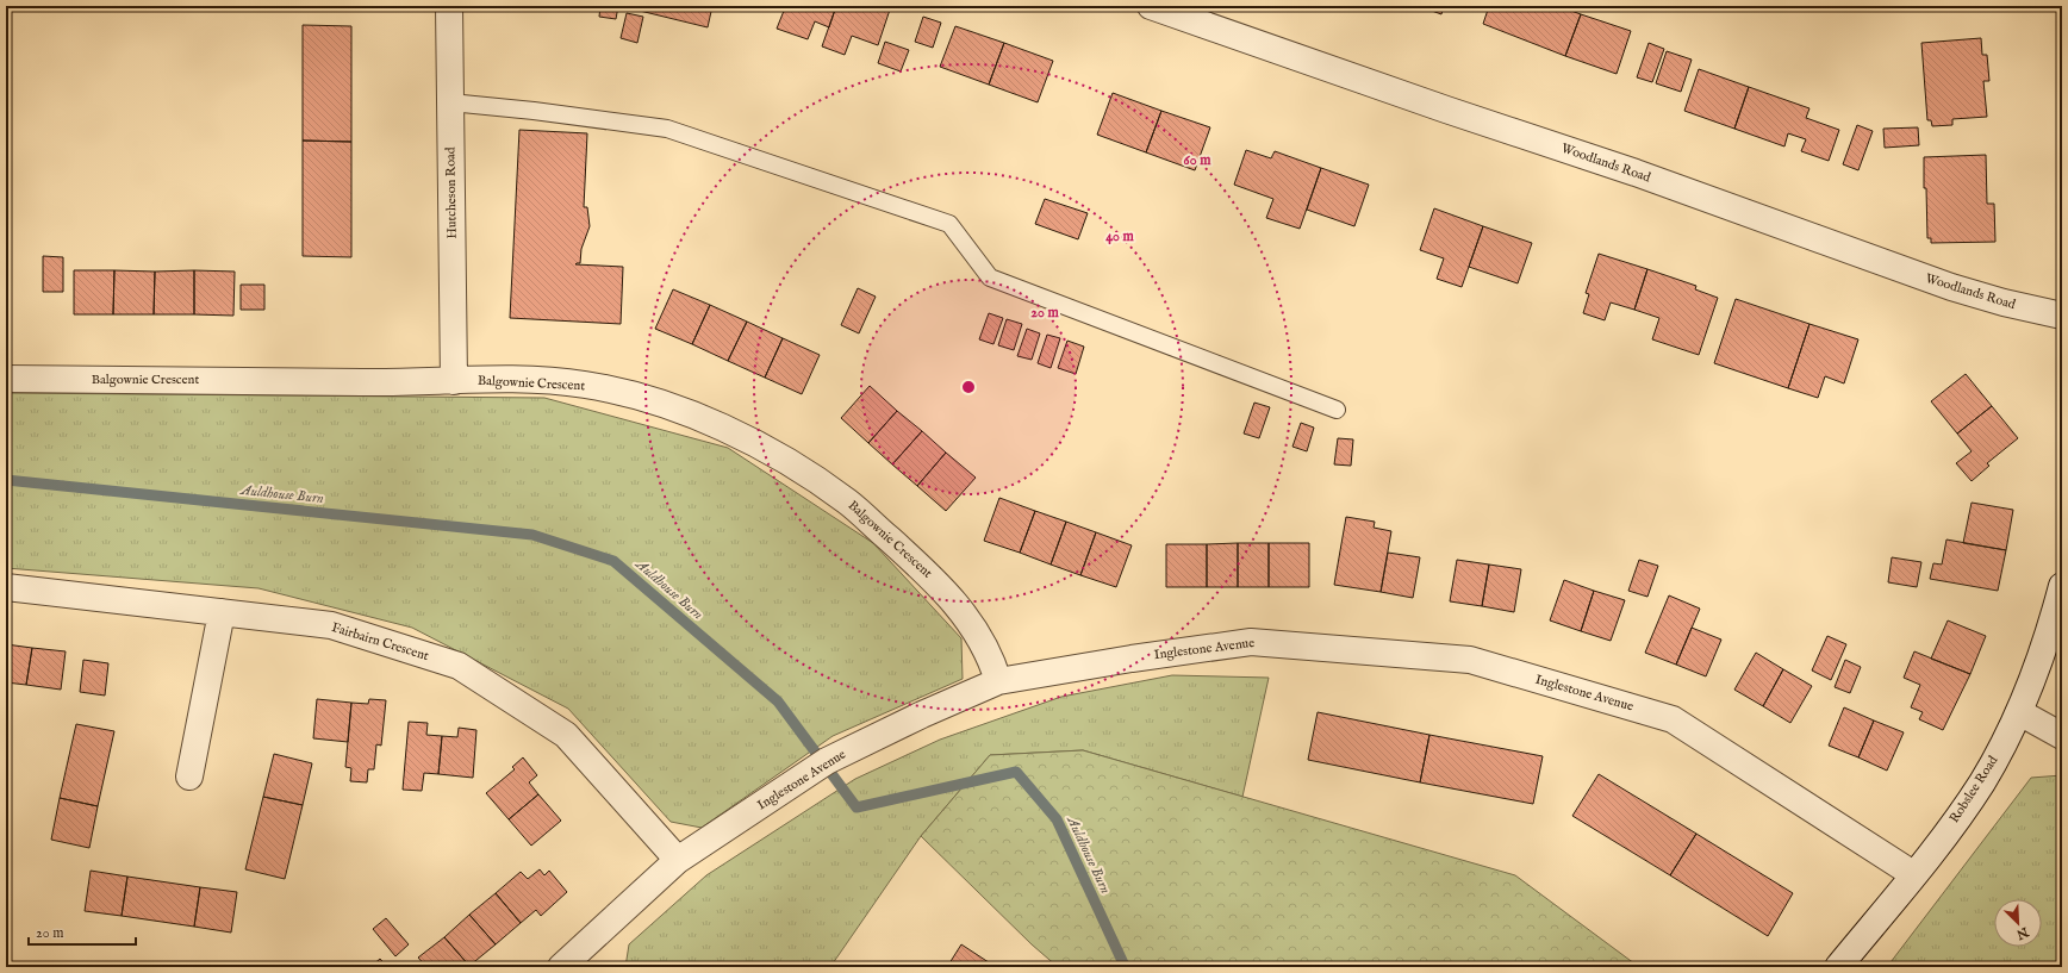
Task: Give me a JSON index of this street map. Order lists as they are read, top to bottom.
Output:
{
  "streets": {
    "street": [
      "Woodlands Road",
      "Hutcheson Road",
      "Balgownie Crescent",
      "Fairbairn Crescent",
      "Inglestone Avenue",
      "Robslee Road"
    ]
  },
  "crossings": [
    ["Hutcheson Road", "Balgownie Crescent"],
    ["Balgownie Crescent", "Inglestone Avenue"],
    ["Fairbairn Crescent", "Inglestone Avenue"],
    ["Inglestone Avenue", "Robslee Road"]
  ],
  "water": ["Auldhouse Burn"],
  "scale_bar": "20 m",
  "north": "bottom right",
  "rings": ["60 m", "40 m", "20 m"]
}
